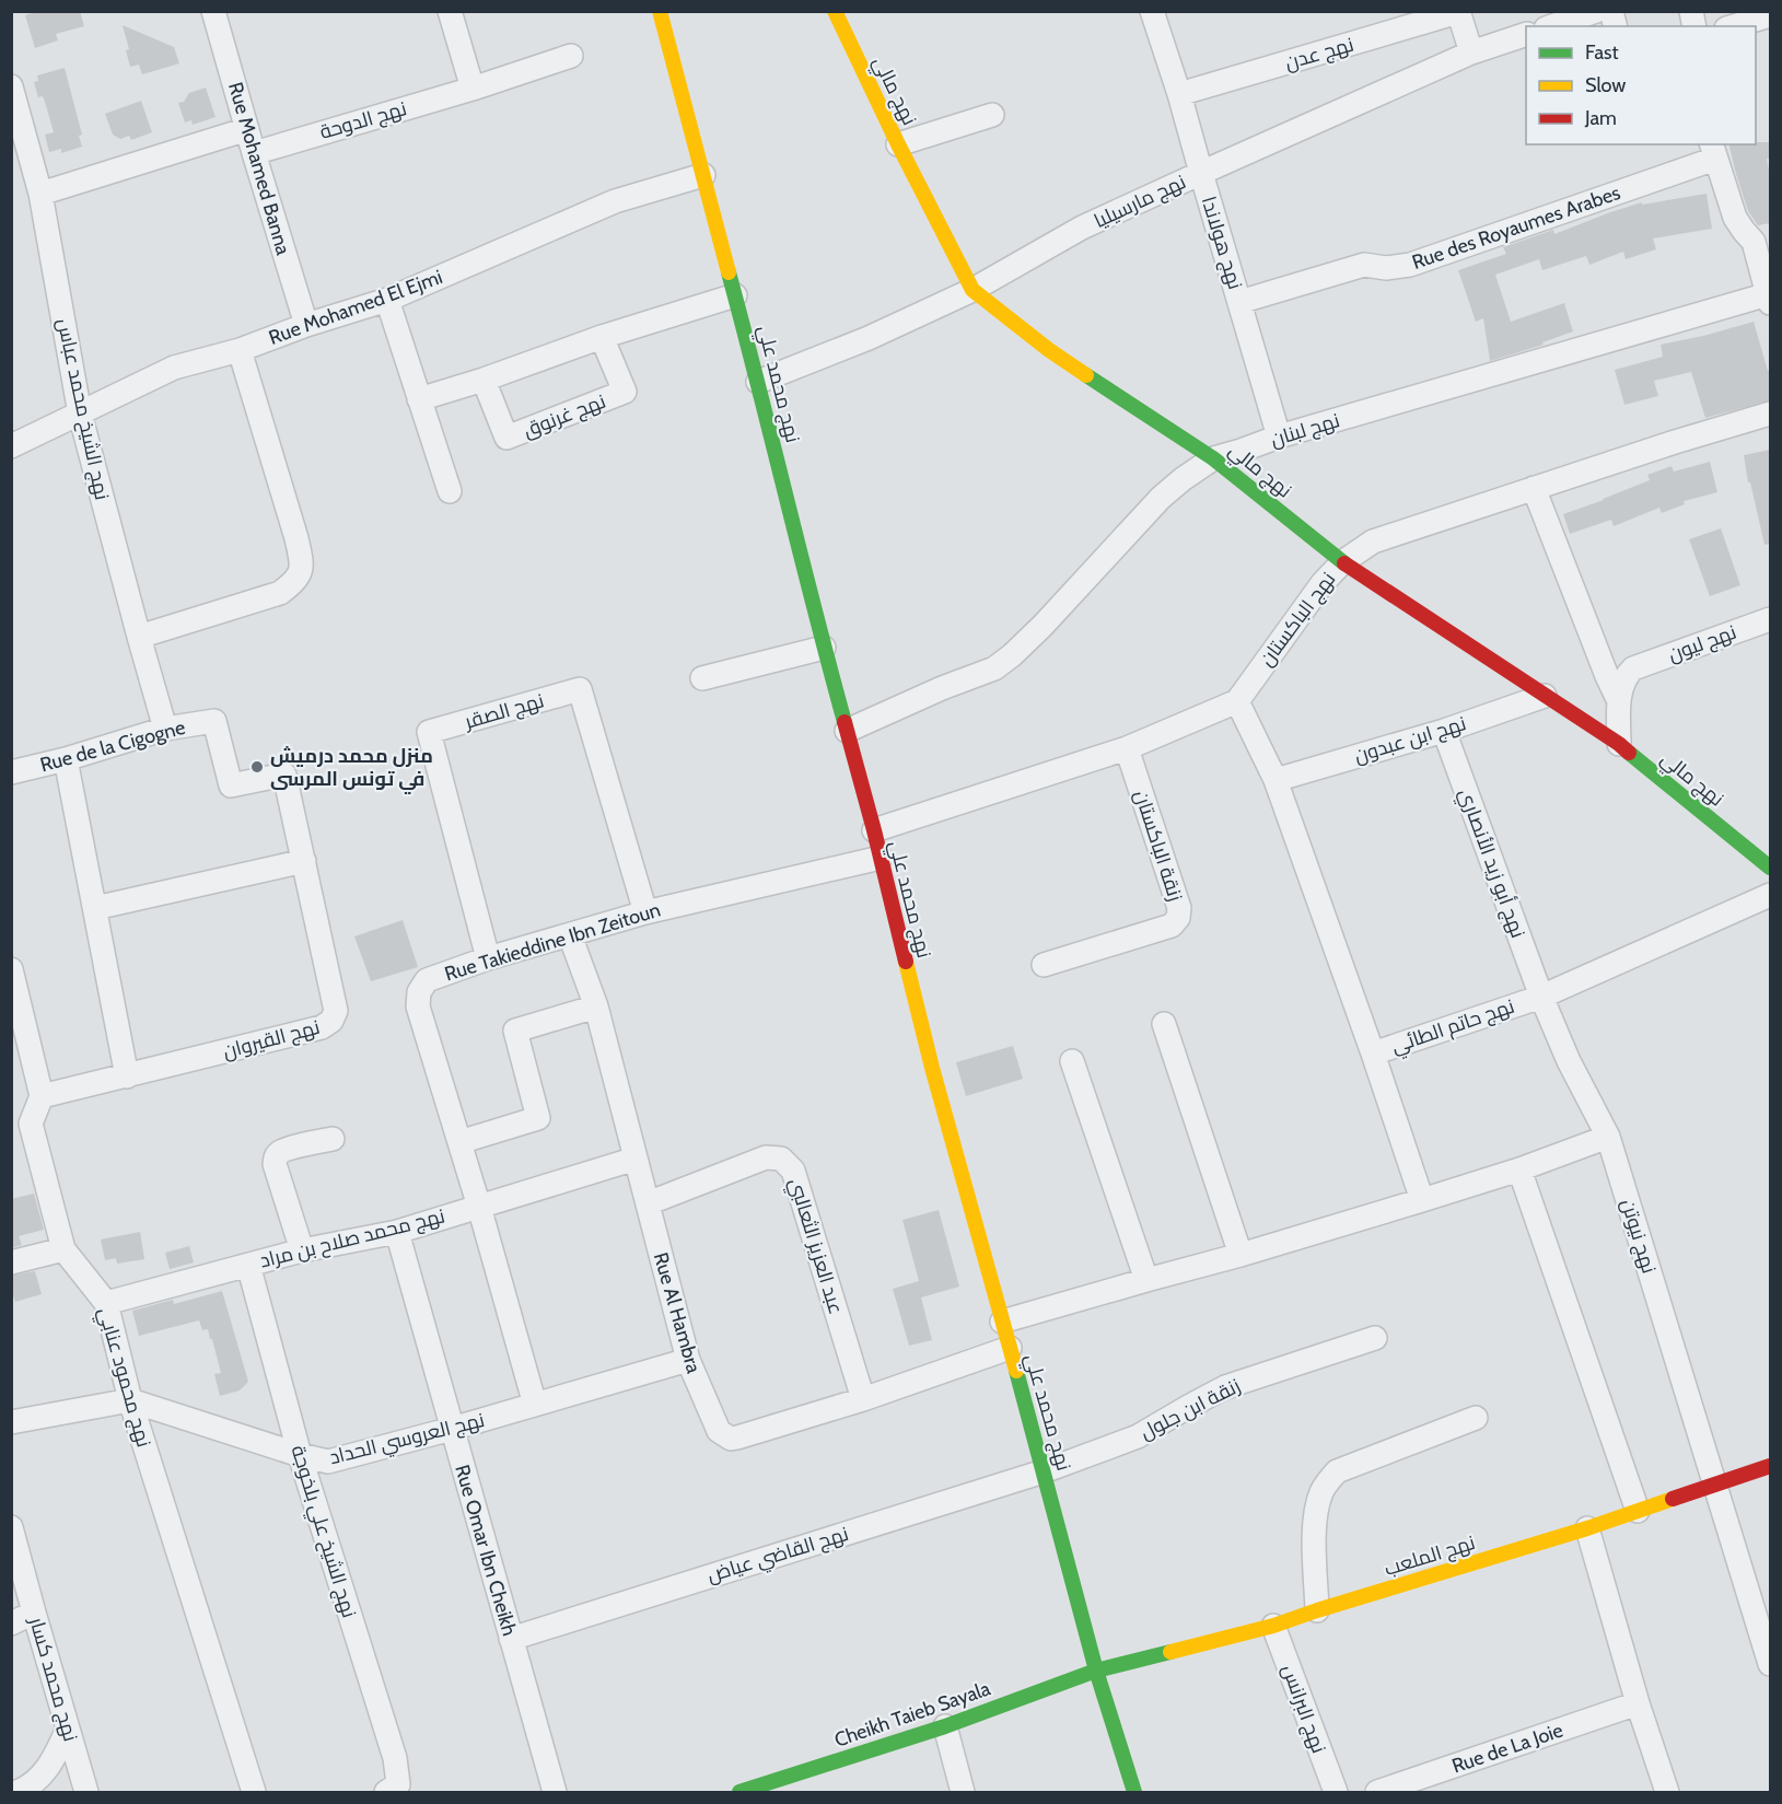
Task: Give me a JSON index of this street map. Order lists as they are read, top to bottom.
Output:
{
  "streets": {
    "street": [
      "نهج عدن",
      "نهج مالي",
      "نهج الدوحة",
      "Rue Mohamed Banna",
      "نهج مارسيليا",
      "Rue des Royaumes Arabes",
      "نهج هولاندا",
      "Rue Mohamed El Ejmi",
      "نهج محمد علي",
      "نهج الشيخ محمد عباس",
      "نهج غرنوق",
      "نهج لبنان",
      "نهج الباكستان",
      "نهج ليون",
      "نهج الصقر",
      "نهج ابن عبدون",
      "Rue de la Cigogne",
      "زنقة الباكستان",
      "نهج أبو زيد الأنصاري",
      "Rue Takieddine Ibn Zeitoun",
      "نهج حاتم الطائي",
      "نهج القيروان",
      "نهج نيوتن",
      "نهج محمد صلاح بن مراد",
      "عبد العزيز الثعالبي",
      "Rue Al Hambra",
      "نهج محمود عنابي",
      "زنقة ابن جلول",
      "نهج العروسي الحداد",
      "نهج الشيخ علي بلخوجة",
      "Rue Omar Ibn Cheikh",
      "نهج القاضي عياض",
      "نهج الملعب",
      "نهج محمد كسار",
      "نهج البرانس",
      "Cheikh Taieb Sayala",
      "Rue de La Joie"
    ]
  },
  "crossings": [
    ["نهج عدن", "نهج هولاندا"],
    ["نهج مالي", "نهج مارسيليا"],
    ["نهج مالي", "نهج لبنان"],
    ["نهج مالي", "نهج الباكستان"],
    ["نهج مالي", "نهج ابن عبدون"],
    ["نهج الدوحة", "Rue Mohamed Banna"],
    ["Rue Mohamed Banna", "Rue Mohamed El Ejmi"],
    ["نهج مارسيليا", "نهج هولاندا"],
    ["نهج مارسيليا", "نهج محمد علي"],
    ["Rue des Royaumes Arabes", "نهج هولاندا"],
    ["نهج هولاندا", "نهج لبنان"],
    ["Rue Mohamed El Ejmi", "نهج محمد علي"],
    ["Rue Mohamed El Ejmi", "نهج الشيخ محمد عباس"],
    ["نهج محمد علي", "نهج لبنان"],
    ["نهج محمد علي", "Rue Takieddine Ibn Zeitoun"],
    ["نهج محمد علي", "Rue Al Hambra"],
    ["نهج محمد علي", "زنقة ابن جلول"],
    ["نهج محمد علي", "نهج القاضي عياض"],
    ["نهج محمد علي", "نهج الملعب"],
    ["نهج محمد علي", "Cheikh Taieb Sayala"],
    ["نهج الشيخ محمد عباس", "Rue de la Cigogne"],
    ["نهج الباكستان", "نهج حاتم الطائي"],
    ["نهج الصقر", "Rue Takieddine Ibn Zeitoun"],
    ["نهج ابن عبدون", "نهج أبو زيد الأنصاري"],
    ["نهج ابن عبدون", "نهج حاتم الطائي"],
    ["Rue de la Cigogne", "نهج القيروان"],
    ["نهج أبو زيد الأنصاري", "نهج حاتم الطائي"],
    ["نهج أبو زيد الأنصاري", "نهج نيوتن"],
    ["Rue Takieddine Ibn Zeitoun", "نهج محمد صلاح بن مراد"],
    ["Rue Takieddine Ibn Zeitoun", "Rue Al Hambra"],
    ["Rue Takieddine Ibn Zeitoun", "نهج العروسي الحداد"],
    ["نهج حاتم الطائي", "نهج نيوتن"],
    ["نهج القيروان", "نهج محمود عنابي"],
    ["نهج نيوتن", "نهج الملعب"],
    ["نهج محمد صلاح بن مراد", "Rue Al Hambra"],
    ["نهج محمد صلاح بن مراد", "نهج محمود عنابي"],
    ["نهج محمد صلاح بن مراد", "نهج الشيخ علي بلخوجة"],
    ["نهج محمد صلاح بن مراد", "Rue Omar Ibn Cheikh"],
    ["عبد العزيز الثعالبي", "Rue Al Hambra"],
    ["Rue Al Hambra", "نهج العروسي الحداد"],
    ["نهج محمود عنابي", "نهج العروسي الحداد"],
    ["زنقة ابن جلول", "نهج القاضي عياض"],
    ["نهج العروسي الحداد", "نهج الشيخ علي بلخوجة"],
    ["نهج العروسي الحداد", "Rue Omar Ibn Cheikh"],
    ["Rue Omar Ibn Cheikh", "نهج القاضي عياض"],
    ["نهج الملعب", "نهج البرانس"],
    ["نهج الملعب", "Cheikh Taieb Sayala"]
  ],
  "places": ["منزل محمد درميش في تونس المرسى"],
  "legend": ["Fast", "Slow", "Jam"]
}
